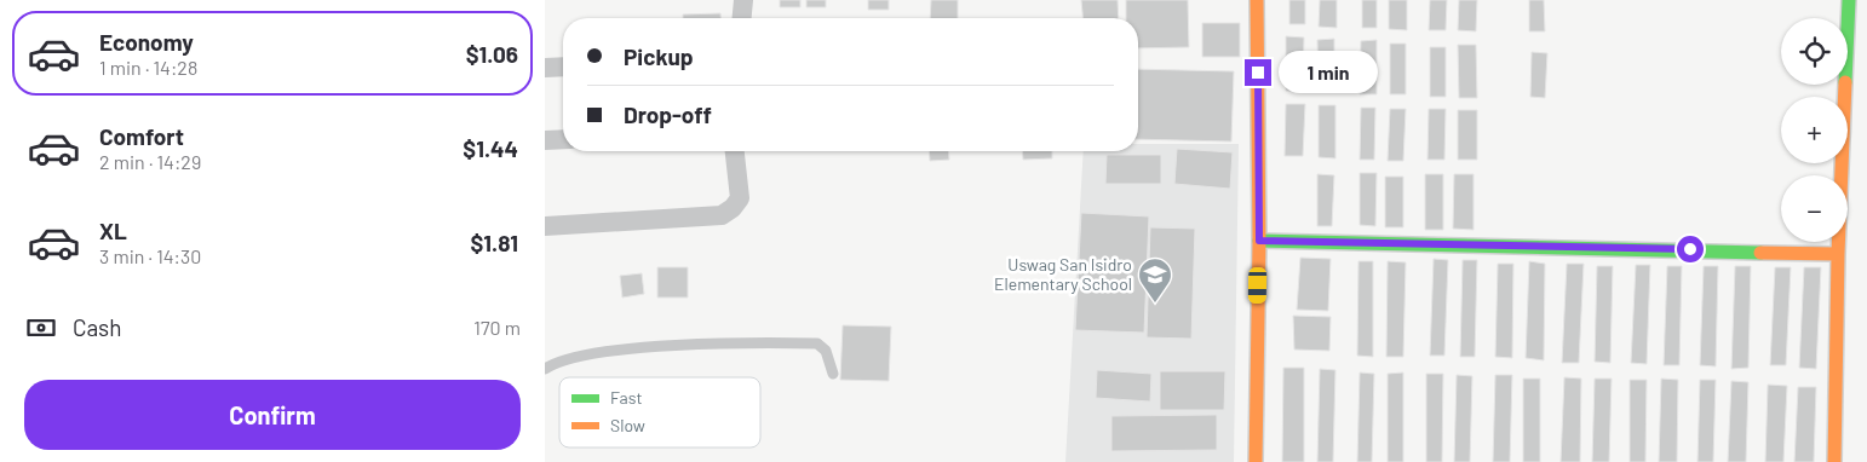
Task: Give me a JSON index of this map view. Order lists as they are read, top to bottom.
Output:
{
  "places": {
    "school or university": ["Uswag San Isidro Elementary School"]
  },
  "legend": ["Fast", "Slow"],
  "page": {
    "list": [
      {
        "name": "Economy",
        "note": "1 min · 14:28",
        "value": "$1.06"
      },
      {
        "name": "Comfort",
        "note": "2 min · 14:29",
        "value": "$1.44"
      },
      {
        "name": "XL",
        "note": "3 min · 14:30",
        "value": "$1.81"
      }
    ],
    "map_buttons": ["+", "−"],
    "banner": ["Pickup", "Drop-off"],
    "bubble": "1 min",
    "pay": ["Cash", "170 m"],
    "buttons": "Confirm"
  }
}
